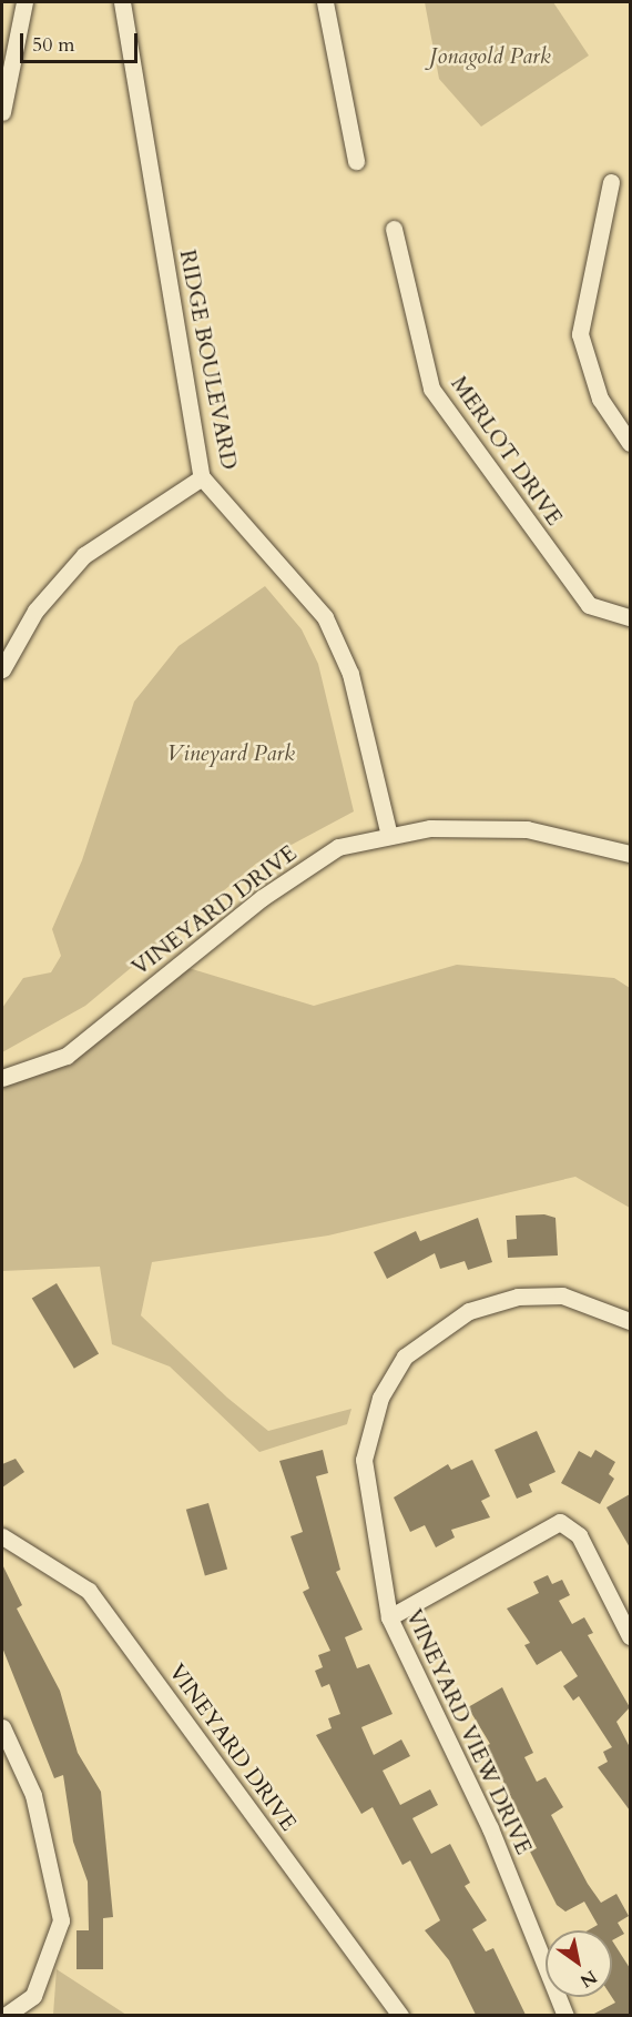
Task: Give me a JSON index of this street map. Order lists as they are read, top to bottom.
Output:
{
  "streets": {
    "street": [
      "RIDGE BOULEVARD",
      "MERLOT DRIVE",
      "VINEYARD DRIVE",
      "VINEYARD VIEW DRIVE"
    ]
  },
  "crossings": [
    ["RIDGE BOULEVARD", "VINEYARD DRIVE"]
  ],
  "parks": ["Jonagold Park", "Vineyard Park"],
  "scale_bar": "50 m",
  "north": "bottom right"
}
